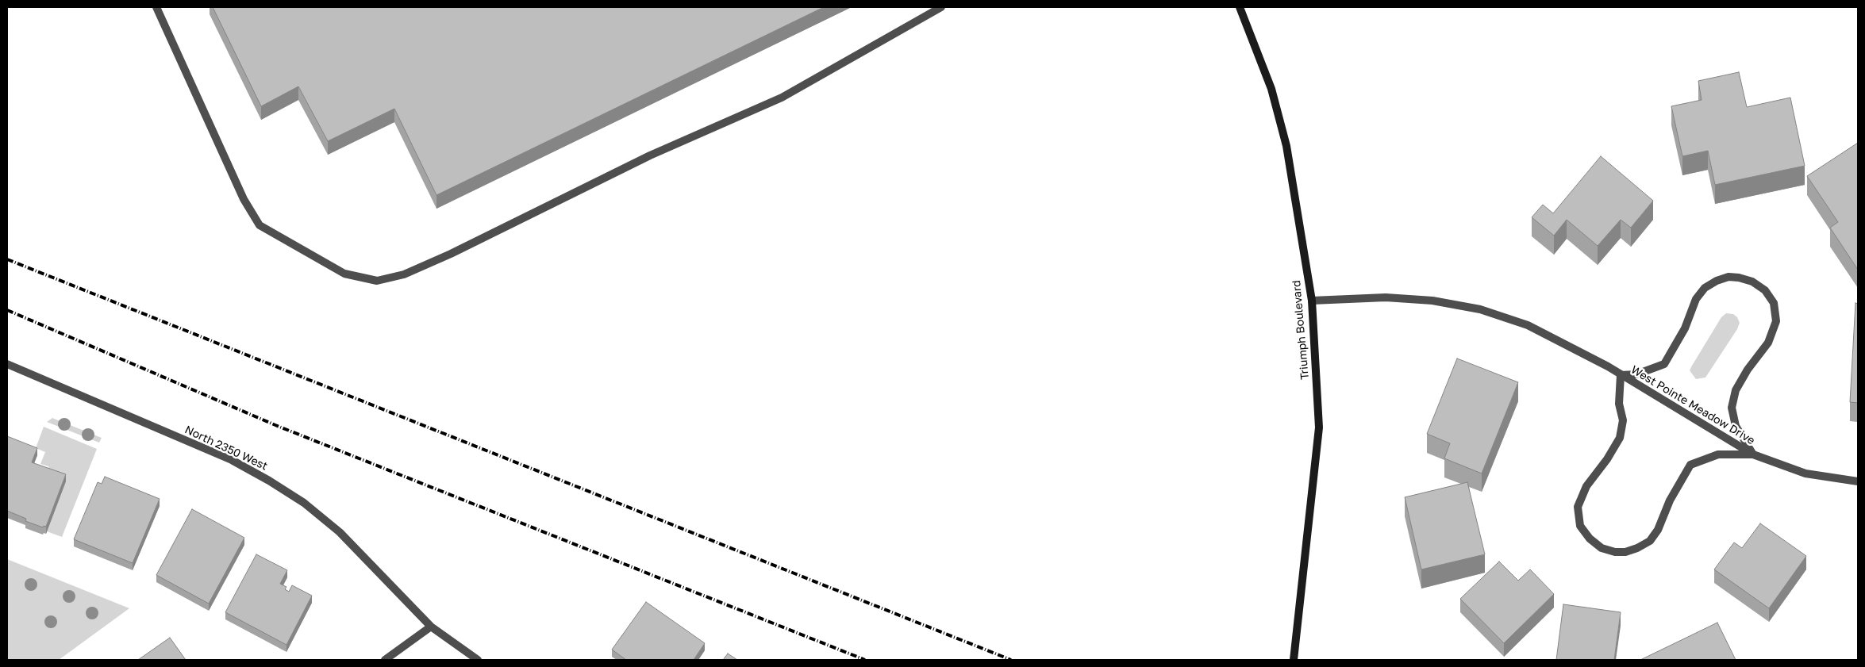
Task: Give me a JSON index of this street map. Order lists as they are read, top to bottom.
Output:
{
  "streets": {
    "main road": ["Triumph Boulevard"],
    "street": ["West Pointe Meadow Drive", "North 2350 West"]
  },
  "crossings": [
    ["Triumph Boulevard", "West Pointe Meadow Drive"]
  ]
}
